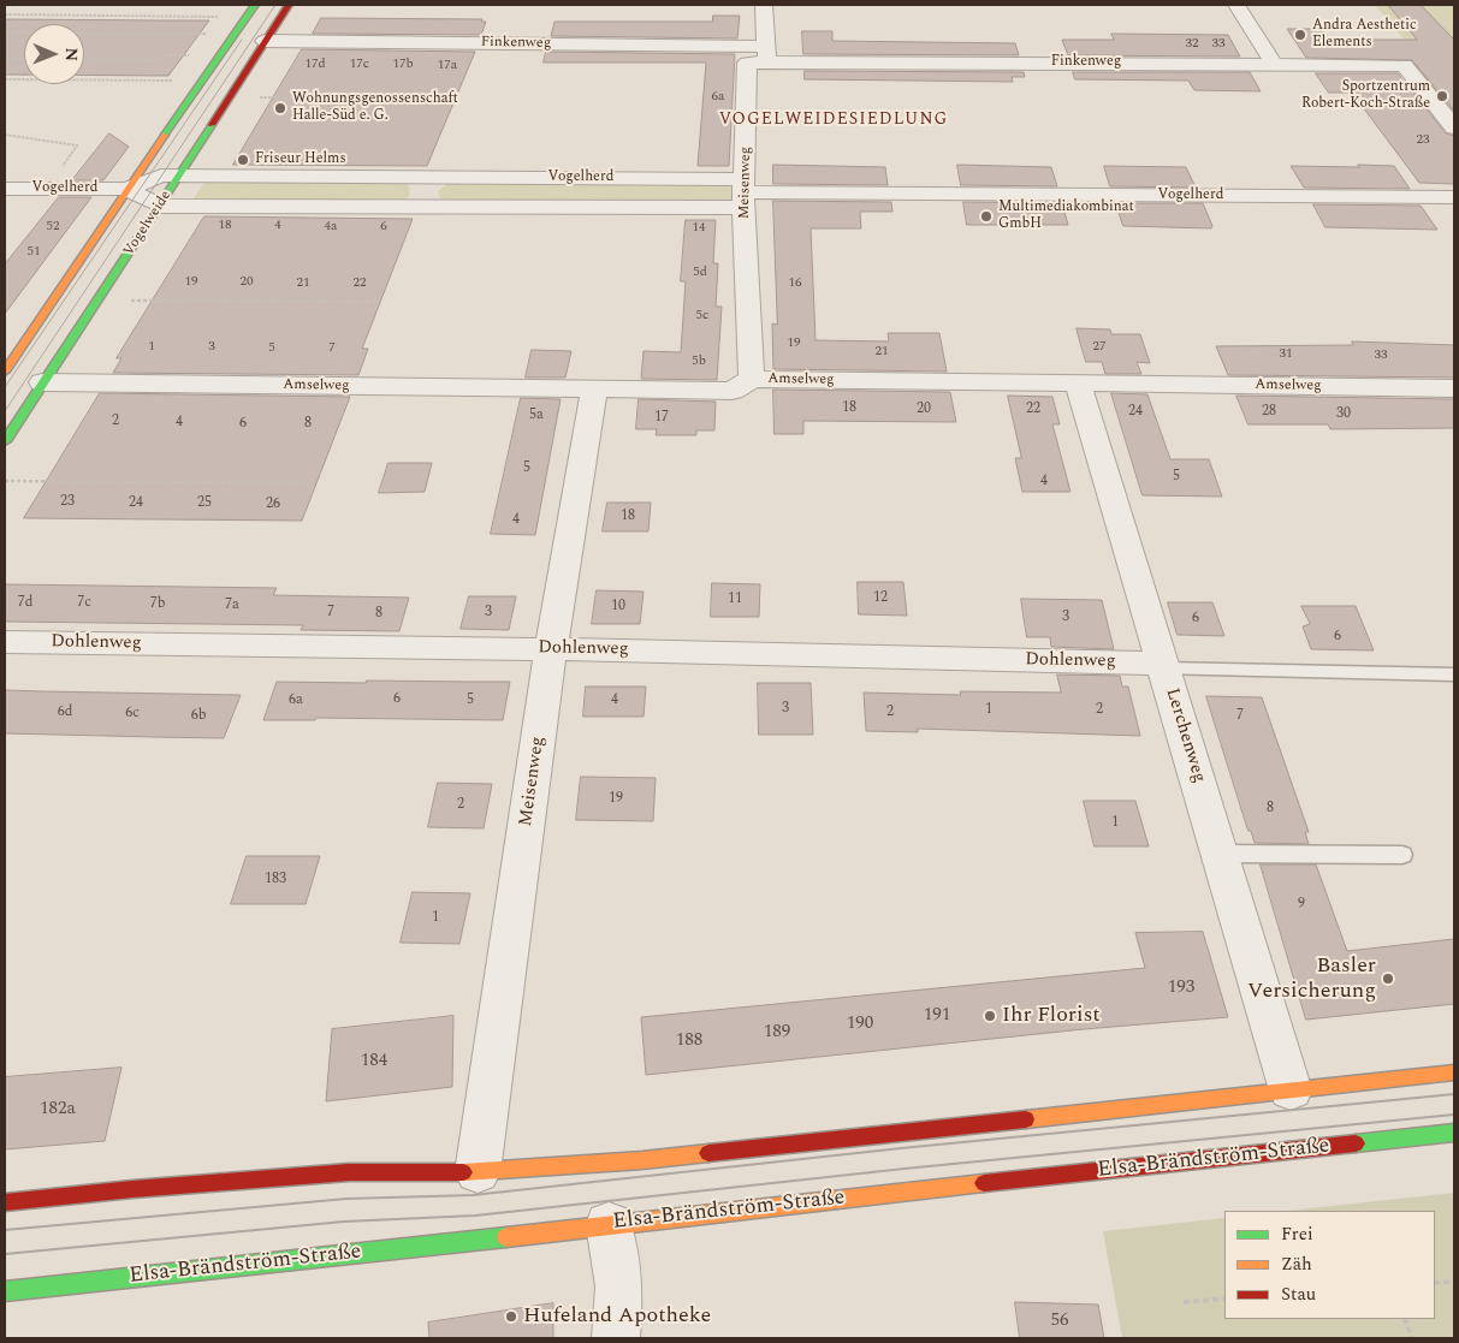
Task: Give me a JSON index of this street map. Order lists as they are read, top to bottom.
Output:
{
  "streets": {
    "street": [
      "Finkenweg",
      "Vogelherd",
      "Meisenweg",
      "Vogelweide",
      "Amselweg",
      "Dohlenweg",
      "Lerchenweg",
      "Elsa-Brändström-Straße"
    ]
  },
  "crossings": [
    ["Finkenweg", "Meisenweg"],
    ["Finkenweg", "Vogelweide"],
    ["Vogelherd", "Meisenweg"],
    ["Vogelherd", "Vogelweide"],
    ["Meisenweg", "Amselweg"],
    ["Meisenweg", "Dohlenweg"],
    ["Vogelweide", "Amselweg"],
    ["Amselweg", "Lerchenweg"],
    ["Dohlenweg", "Lerchenweg"]
  ],
  "districts": ["VOGELWEIDESIEDLUNG"],
  "places": [
    "Andra Aesthetic Elements",
    "Sportzentrum Robert-Koch-Straße",
    "Wohnungsgenossenschaft Halle-Süd e. G.",
    "Friseur Helms",
    "Multimediakombinat GmbH",
    "Basler Versicherung",
    "Ihr Florist",
    "Hufeland Apotheke"
  ],
  "house_numbers": [
    "32",
    "33",
    "17d",
    "17c",
    "17b",
    "17a",
    "6a",
    "23",
    "18",
    "4",
    "52",
    "4a",
    "6",
    "14",
    "51",
    "5d",
    "19",
    "20",
    "21",
    "22",
    "16",
    "5c",
    "19",
    "1",
    "3",
    "27",
    "5",
    "7",
    "21",
    "31",
    "33",
    "5b",
    "18",
    "20",
    "22",
    "24",
    "28",
    "30",
    "5a",
    "17",
    "2",
    "4",
    "6",
    "8",
    "5",
    "5",
    "4",
    "23",
    "24",
    "25",
    "26",
    "18",
    "4",
    "12",
    "11",
    "7d",
    "7c",
    "7b",
    "7a",
    "10",
    "7",
    "3",
    "8",
    "3",
    "6",
    "6",
    "6",
    "6a",
    "5",
    "4",
    "3",
    "1",
    "2",
    "6d",
    "2",
    "6c",
    "6b",
    "7",
    "19",
    "2",
    "8",
    "1",
    "183",
    "9",
    "1",
    "193",
    "191",
    "190",
    "189",
    "188",
    "184",
    "182a",
    "56"
  ],
  "legend": ["Frei", "Zäh", "Stau"],
  "north": "right"
}
